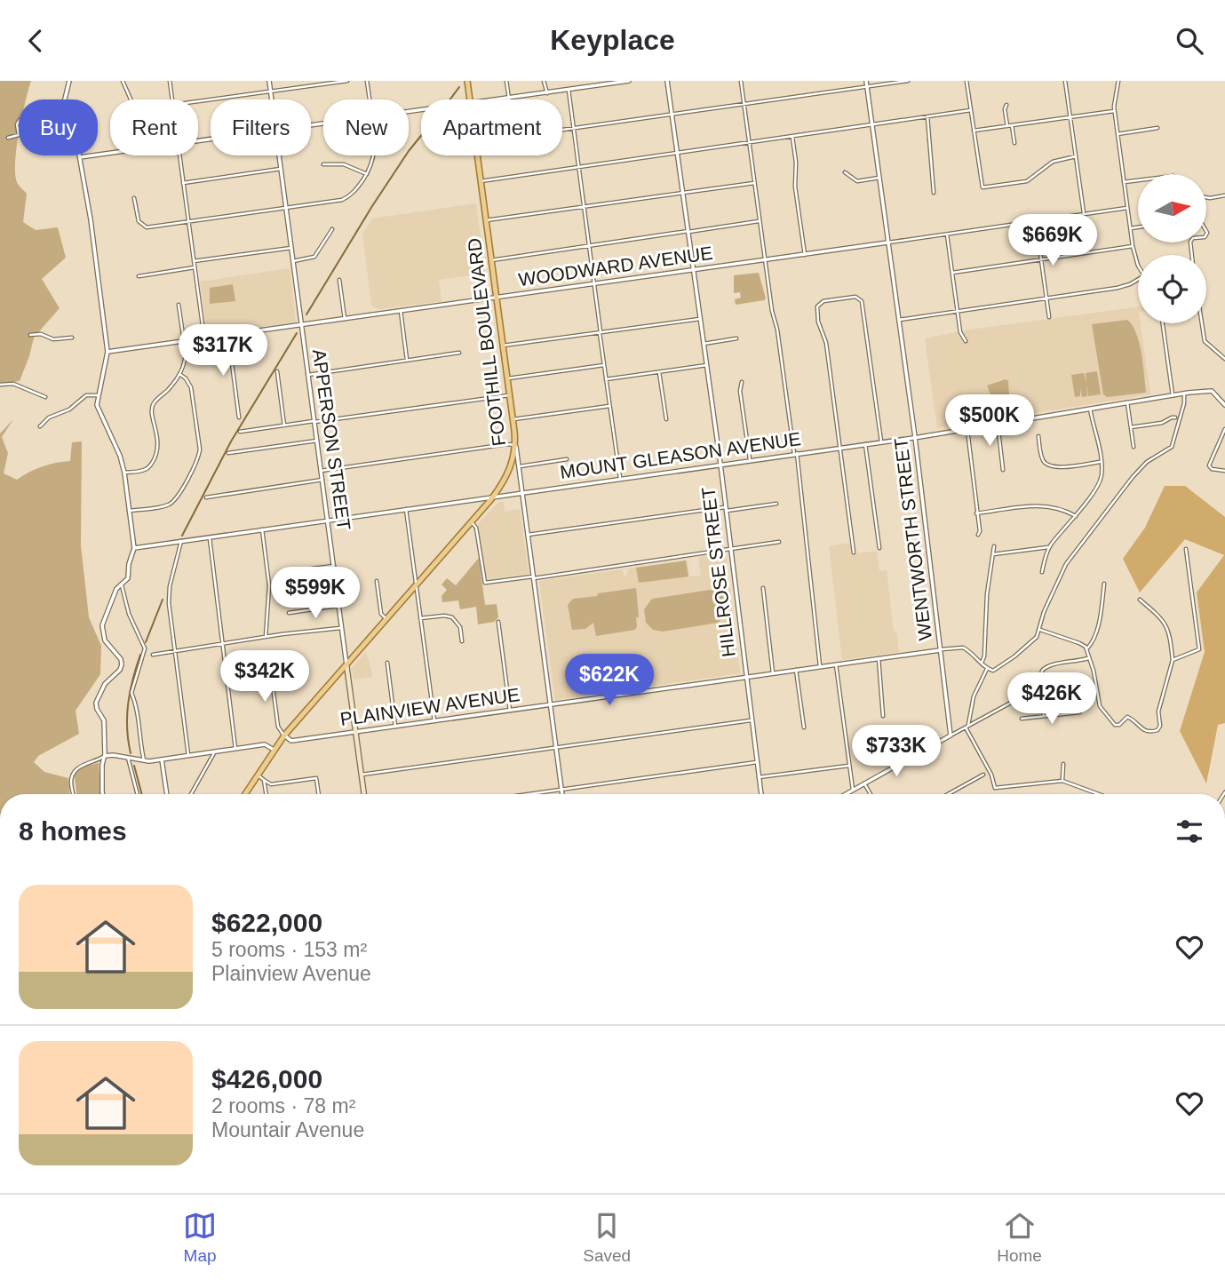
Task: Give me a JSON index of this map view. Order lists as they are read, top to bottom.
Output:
{
  "streets": {
    "main road": ["FOOTHILL BOULEVARD", "APPERSON STREET"],
    "street": [
      "WOODWARD AVENUE",
      "MOUNT GLEASON AVENUE",
      "WENTWORTH STREET",
      "HILLROSE STREET",
      "PLAINVIEW AVENUE"
    ]
  },
  "crossings": [
    ["WOODWARD AVENUE", "FOOTHILL BOULEVARD"],
    ["WOODWARD AVENUE", "APPERSON STREET"],
    ["WOODWARD AVENUE", "WENTWORTH STREET"],
    ["WOODWARD AVENUE", "HILLROSE STREET"],
    ["FOOTHILL BOULEVARD", "APPERSON STREET"],
    ["FOOTHILL BOULEVARD", "MOUNT GLEASON AVENUE"],
    ["FOOTHILL BOULEVARD", "PLAINVIEW AVENUE"],
    ["APPERSON STREET", "MOUNT GLEASON AVENUE"],
    ["APPERSON STREET", "PLAINVIEW AVENUE"],
    ["MOUNT GLEASON AVENUE", "WENTWORTH STREET"],
    ["MOUNT GLEASON AVENUE", "HILLROSE STREET"],
    ["WENTWORTH STREET", "PLAINVIEW AVENUE"],
    ["HILLROSE STREET", "PLAINVIEW AVENUE"]
  ],
  "north": "right",
  "page": {
    "header": "Keyplace",
    "chip": [
      "Buy",
      "Rent",
      "Filters",
      "New",
      "Apartment"
    ],
    "price": [
      "$669K",
      "$317K",
      "$500K",
      "$599K",
      "$342K",
      "$622K",
      "$426K",
      "$733K"
    ],
    "heading": "8 homes",
    "list": [
      {
        "name": "$622,000",
        "note": "5 rooms · 153 m² · Plainview Avenue"
      },
      {
        "name": "$426,000",
        "note": "2 rooms · 78 m² · Mountair Avenue"
      }
    ],
    "tabs": ["Map", "Saved", "Home"]
  }
}
